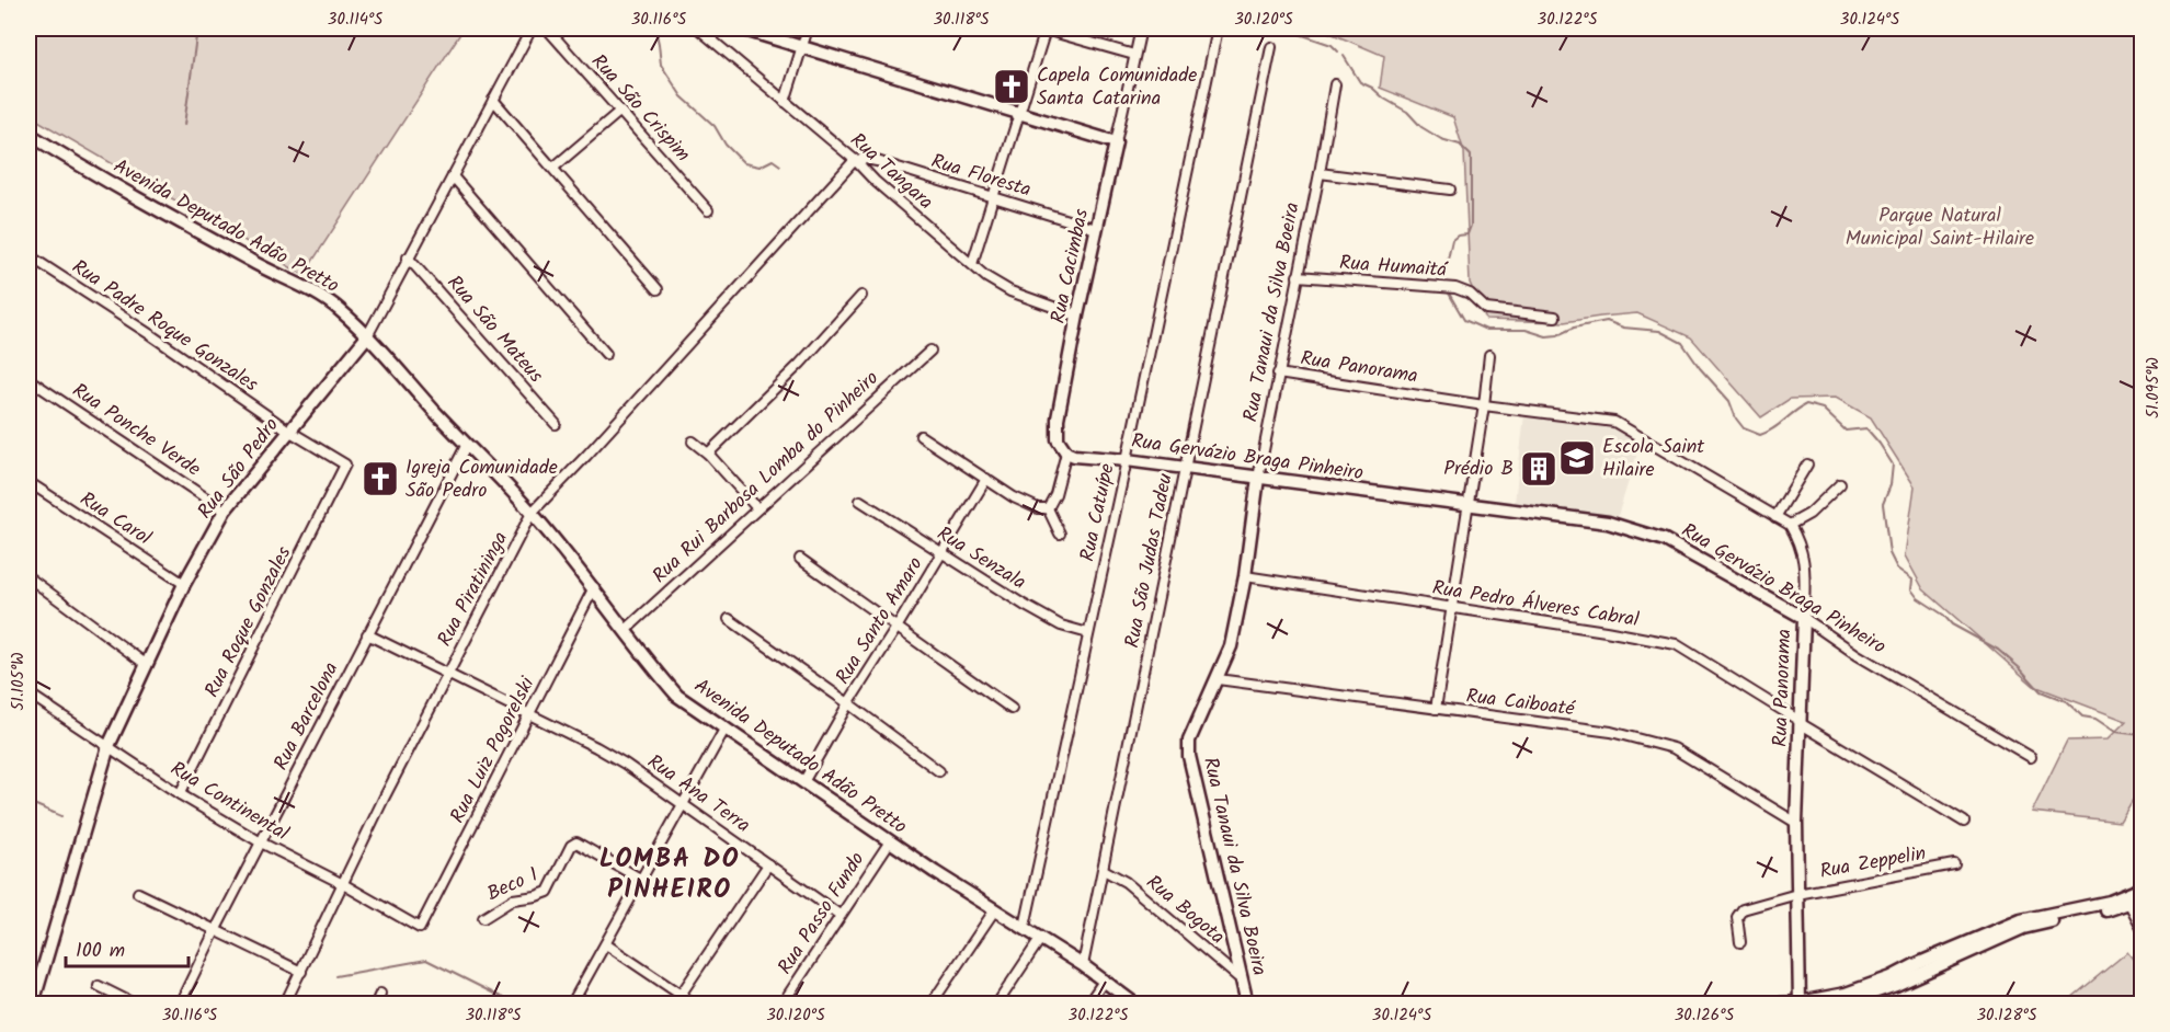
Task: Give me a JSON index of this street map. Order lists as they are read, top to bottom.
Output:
{
  "streets": {
    "street": [
      "Rua São Crispim",
      "Rua Tangara",
      "Rua Floresta",
      "Avenida Deputado Adão Pretto",
      "Rua Cacimbas",
      "Rua Humaitá",
      "Rua Tanaui da Silva Boeira",
      "Rua Padre Roque Gonzales",
      "Rua São Mateus",
      "Rua Panorama",
      "Rua Ponche Verde",
      "Rua Gervázio Braga Pinheiro",
      "Rua São Pedro",
      "Rua Rui Barbosa Lomba do Pinheiro",
      "Rua Catuípe",
      "Rua Carol",
      "Rua Senzala",
      "Rua São Judas Tadeu",
      "Rua Piratininga",
      "Rua Pedro Álveres Cabral",
      "Rua Santo Amaro",
      "Rua Roque Gonzales",
      "Rua Caiboaté",
      "Rua Barcelona",
      "Rua Luiz Pogorelski",
      "Rua Ana Terra",
      "Rua Continental",
      "Rua Zeppelin",
      "Beco 1",
      "Rua Bogota",
      "Rua Passo Fundo"
    ]
  },
  "crossings": [
    ["Rua Tangara", "Rua Floresta"],
    ["Rua Tangara", "Rua Cacimbas"],
    ["Rua Tangara", "Rua Piratininga"],
    ["Rua Floresta", "Rua Cacimbas"],
    ["Rua Floresta", "Rua Piratininga"],
    ["Avenida Deputado Adão Pretto", "Rua São Pedro"],
    ["Avenida Deputado Adão Pretto", "Rua Rui Barbosa Lomba do Pinheiro"],
    ["Avenida Deputado Adão Pretto", "Rua Catuípe"],
    ["Avenida Deputado Adão Pretto", "Rua São Judas Tadeu"],
    ["Avenida Deputado Adão Pretto", "Rua Piratininga"],
    ["Avenida Deputado Adão Pretto", "Rua Santo Amaro"],
    ["Avenida Deputado Adão Pretto", "Rua Barcelona"],
    ["Avenida Deputado Adão Pretto", "Rua Luiz Pogorelski"],
    ["Avenida Deputado Adão Pretto", "Rua Passo Fundo"],
    ["Rua Cacimbas", "Rua Gervázio Braga Pinheiro"],
    ["Rua Humaitá", "Rua Tanaui da Silva Boeira"],
    ["Rua Tanaui da Silva Boeira", "Rua Panorama"],
    ["Rua Tanaui da Silva Boeira", "Rua Gervázio Braga Pinheiro"],
    ["Rua Tanaui da Silva Boeira", "Rua Pedro Álveres Cabral"],
    ["Rua Tanaui da Silva Boeira", "Rua Caiboaté"],
    ["Rua Tanaui da Silva Boeira", "Rua Bogota"],
    ["Rua Padre Roque Gonzales", "Rua São Pedro"],
    ["Rua Padre Roque Gonzales", "Rua Roque Gonzales"],
    ["Rua São Mateus", "Rua São Pedro"],
    ["Rua Panorama", "Rua Gervázio Braga Pinheiro"],
    ["Rua Panorama", "Rua Pedro Álveres Cabral"],
    ["Rua Panorama", "Rua Caiboaté"],
    ["Rua Panorama", "Rua Zeppelin"],
    ["Rua Ponche Verde", "Rua São Pedro"],
    ["Rua Gervázio Braga Pinheiro", "Rua Catuípe"],
    ["Rua Gervázio Braga Pinheiro", "Rua São Judas Tadeu"],
    ["Rua São Pedro", "Rua Carol"],
    ["Rua São Pedro", "Rua Continental"],
    ["Rua Catuípe", "Rua Senzala"],
    ["Rua Senzala", "Rua Santo Amaro"],
    ["Rua São Judas Tadeu", "Rua Bogota"],
    ["Rua Piratininga", "Rua Ana Terra"],
    ["Rua Piratininga", "Rua Continental"],
    ["Rua Roque Gonzales", "Rua Continental"],
    ["Rua Barcelona", "Rua Ana Terra"],
    ["Rua Barcelona", "Rua Continental"],
    ["Rua Luiz Pogorelski", "Rua Ana Terra"],
    ["Rua Luiz Pogorelski", "Rua Continental"],
    ["Rua Ana Terra", "Rua Passo Fundo"]
  ],
  "districts": ["LOMBA DO PINHEIRO"],
  "parks": ["Parque Natural Municipal Saint-Hilaire"],
  "places": {
    "church": ["Capela Comunidade Santa Catarina", "Igreja Comunidade São Pedro"],
    "school or university": ["Escola Saint Hilaire"],
    "building": ["Prédio B"]
  },
  "scale_bar": "100 m",
  "coordinates": [
    "30.114°S",
    "30.116°S",
    "30.118°S",
    "30.120°S",
    "30.122°S",
    "30.124°S",
    "51.095°W",
    "51.105°W",
    "30.126°S",
    "30.128°S"
  ]
}
